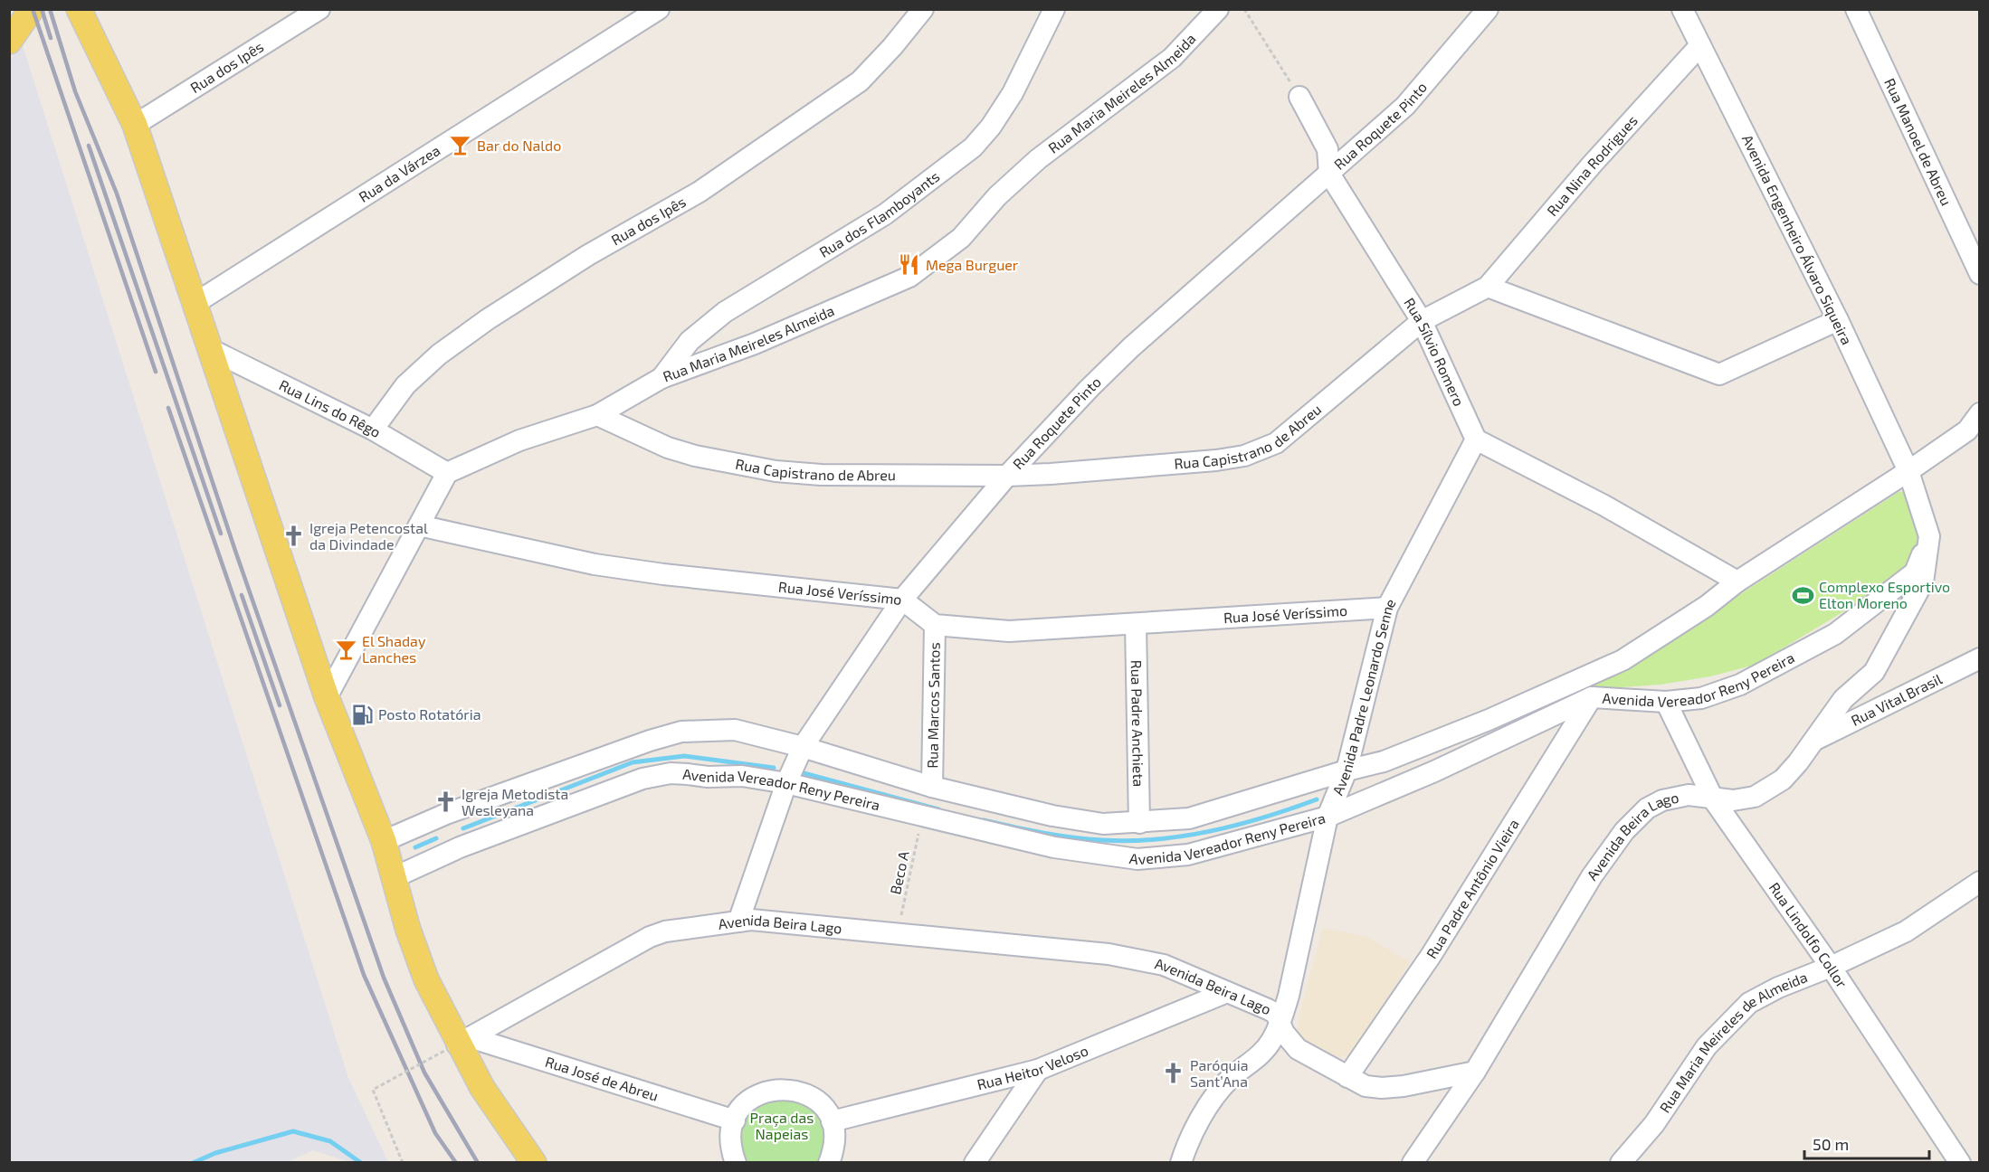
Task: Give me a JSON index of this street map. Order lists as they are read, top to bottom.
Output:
{
  "streets": {
    "street": [
      "Rua dos Ipês",
      "Rua Maria Meireles Almeida",
      "Rua Roquete Pinto",
      "Rua Manoel de Abreu",
      "Rua Nina Rodrigues",
      "Rua da Várzea",
      "Rua dos Flamboyants",
      "Avenida Engenheiro Álvaro Siqueira",
      "Rua Sílvio Romero",
      "Rua Lins do Rêgo",
      "Rua Capistrano de Abreu",
      "Rua José Veríssimo",
      "Avenida Vereador Reny Pereira",
      "Avenida Padre Leonardo Senne",
      "Rua Vital Brasil",
      "Rua Marcos Santos",
      "Rua Padre Anchieta",
      "Avenida Beira Lago",
      "Rua Padre Antônio Vieira",
      "Rua Lindolfo Collor",
      "Rua Maria Meireles de Almeida",
      "Rua Heitor Veloso",
      "Rua José de Abreu"
    ],
    "path": ["Beco A"]
  },
  "crossings": [
    ["Rua dos Ipês", "Rua Lins do Rêgo"],
    ["Rua Maria Meireles Almeida", "Rua dos Flamboyants"],
    ["Rua Maria Meireles Almeida", "Rua Lins do Rêgo"],
    ["Rua Maria Meireles Almeida", "Rua Capistrano de Abreu"],
    ["Rua Roquete Pinto", "Rua Sílvio Romero"],
    ["Rua Roquete Pinto", "Rua Capistrano de Abreu"],
    ["Rua Roquete Pinto", "Rua José Veríssimo"],
    ["Rua Roquete Pinto", "Avenida Vereador Reny Pereira"],
    ["Rua Roquete Pinto", "Avenida Beira Lago"],
    ["Rua Nina Rodrigues", "Avenida Engenheiro Álvaro Siqueira"],
    ["Rua Nina Rodrigues", "Rua Capistrano de Abreu"],
    ["Avenida Engenheiro Álvaro Siqueira", "Avenida Vereador Reny Pereira"],
    ["Avenida Engenheiro Álvaro Siqueira", "Avenida Beira Lago"],
    ["Rua Sílvio Romero", "Rua Capistrano de Abreu"],
    ["Rua Sílvio Romero", "Avenida Padre Leonardo Senne"],
    ["Rua José Veríssimo", "Avenida Padre Leonardo Senne"],
    ["Rua José Veríssimo", "Rua Marcos Santos"],
    ["Rua José Veríssimo", "Rua Padre Anchieta"],
    ["Avenida Vereador Reny Pereira", "Avenida Padre Leonardo Senne"],
    ["Avenida Vereador Reny Pereira", "Rua Marcos Santos"],
    ["Avenida Vereador Reny Pereira", "Rua Padre Anchieta"],
    ["Avenida Vereador Reny Pereira", "Avenida Beira Lago"],
    ["Avenida Vereador Reny Pereira", "Beco A"],
    ["Avenida Vereador Reny Pereira", "Rua Padre Antônio Vieira"],
    ["Avenida Vereador Reny Pereira", "Rua Lindolfo Collor"],
    ["Avenida Padre Leonardo Senne", "Avenida Beira Lago"],
    ["Rua Vital Brasil", "Avenida Beira Lago"],
    ["Avenida Beira Lago", "Beco A"],
    ["Avenida Beira Lago", "Rua Padre Antônio Vieira"],
    ["Avenida Beira Lago", "Rua Lindolfo Collor"],
    ["Avenida Beira Lago", "Rua Heitor Veloso"],
    ["Avenida Beira Lago", "Rua José de Abreu"],
    ["Rua Lindolfo Collor", "Rua Maria Meireles de Almeida"]
  ],
  "parks": ["Praça das Napeias"],
  "places": {
    "bar": ["Bar do Naldo", "El Shaday Lanches"],
    "restaurant": ["Mega Burguer"],
    "church": ["Igreja Petencostal da Divindade", "Igreja Metodista Wesleyana", "Paróquia Sant’Ana"],
    "sports": ["Complexo Esportivo Elton Moreno"],
    "fuel station": ["Posto Rotatória"]
  },
  "scale_bar": "50 m"
}
